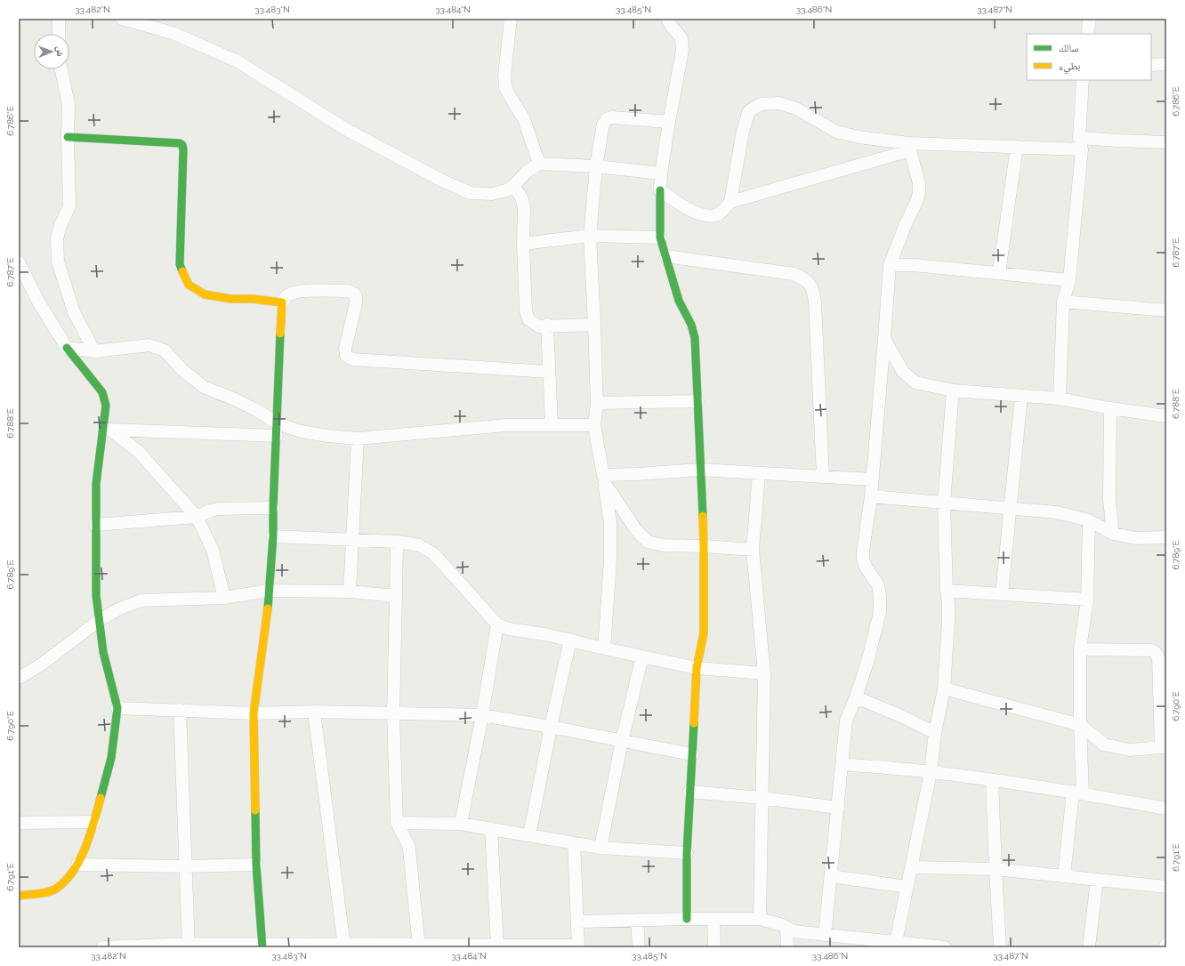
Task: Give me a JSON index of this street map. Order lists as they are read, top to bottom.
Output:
{
  "legend": ["سالك", "بطيء"],
  "north": "right",
  "coordinates": [
    "33.482°N",
    "33.483°N",
    "33.484°N",
    "33.485°N",
    "33.486°N",
    "33.487°N",
    "6.786°E",
    "6.787°E",
    "6.788°E",
    "6.789°E",
    "6.790°E",
    "6.791°E"
  ]
}
